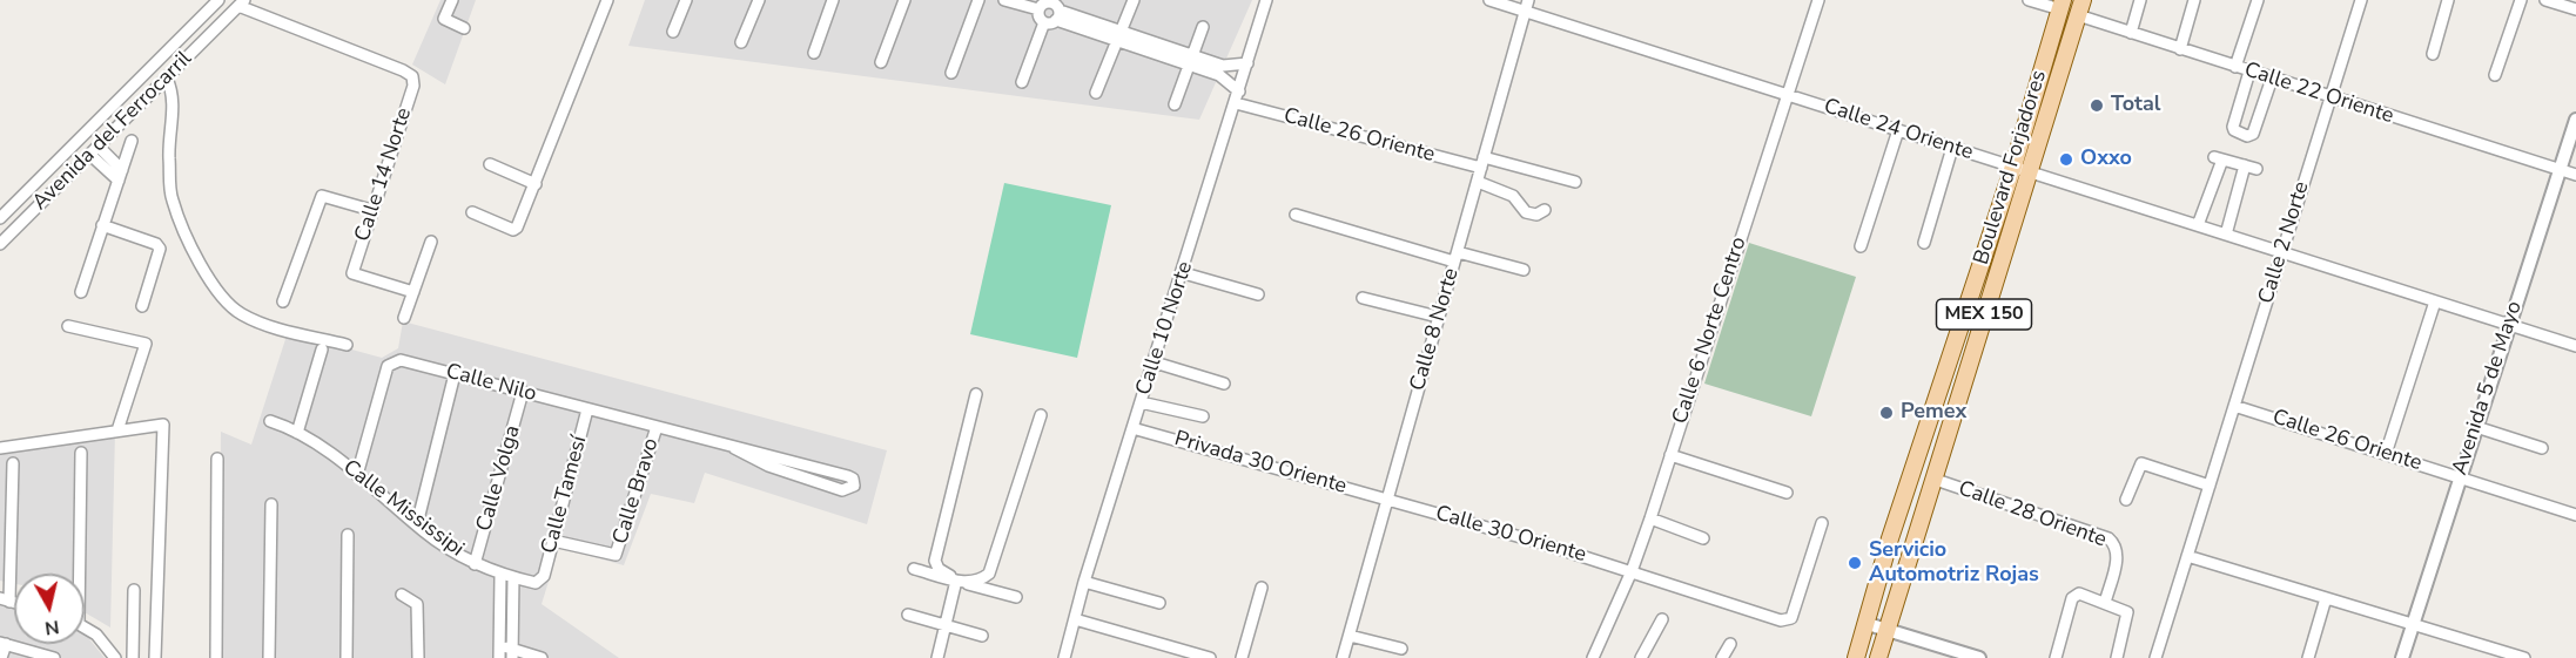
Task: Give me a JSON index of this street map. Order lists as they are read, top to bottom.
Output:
{
  "streets": {
    "main road": ["Boulevard Forjadores", "MEX 150"],
    "street": [
      "Calle 22 Oriente",
      "Calle 24 Oriente",
      "Avenida del Ferrocarril",
      "Calle 26 Oriente",
      "Calle 14 Norte",
      "Calle 2 Norte",
      "Calle 10 Norte",
      "Calle 8 Norte",
      "Calle 6 Norte Centro",
      "Calle Nilo",
      "Avenida 5 de Mayo",
      "Privada 30 Oriente",
      "Calle Volga",
      "Calle Bravo",
      "Calle Tamesí",
      "Calle Mississipi",
      "Calle 28 Oriente",
      "Calle 30 Oriente"
    ]
  },
  "crossings": [
    ["Calle 22 Oriente", "Boulevard Forjadores"],
    ["Calle 22 Oriente", "Calle 2 Norte"],
    ["Calle 22 Oriente", "Avenida 5 de Mayo"],
    ["Calle 24 Oriente", "Boulevard Forjadores"],
    ["Calle 24 Oriente", "Calle 2 Norte"],
    ["Calle 24 Oriente", "Calle 8 Norte"],
    ["Calle 24 Oriente", "Calle 6 Norte Centro"],
    ["Calle 24 Oriente", "Avenida 5 de Mayo"],
    ["Avenida del Ferrocarril", "Calle 14 Norte"],
    ["Calle 26 Oriente", "Calle 2 Norte"],
    ["Calle 26 Oriente", "Calle 10 Norte"],
    ["Calle 26 Oriente", "Calle 8 Norte"],
    ["Calle 26 Oriente", "Avenida 5 de Mayo"],
    ["Boulevard Forjadores", "Calle 28 Oriente"],
    ["Calle 10 Norte", "Privada 30 Oriente"],
    ["Calle 8 Norte", "Privada 30 Oriente"],
    ["Calle 8 Norte", "Calle 30 Oriente"],
    ["Calle 6 Norte Centro", "Calle 30 Oriente"],
    ["Calle Nilo", "Calle Volga"],
    ["Calle Nilo", "Calle Bravo"],
    ["Calle Nilo", "Calle Tamesí"],
    ["Calle Nilo", "Calle Mississipi"],
    ["Privada 30 Oriente", "Calle 30 Oriente"],
    ["Calle Volga", "Calle Mississipi"],
    ["Calle Bravo", "Calle Tamesí"],
    ["Calle Tamesí", "Calle Mississipi"]
  ],
  "places": [
    "Total",
    "Oxxo",
    "Pemex",
    "Servicio Automotriz Rojas"
  ],
  "north": "bottom"
}
